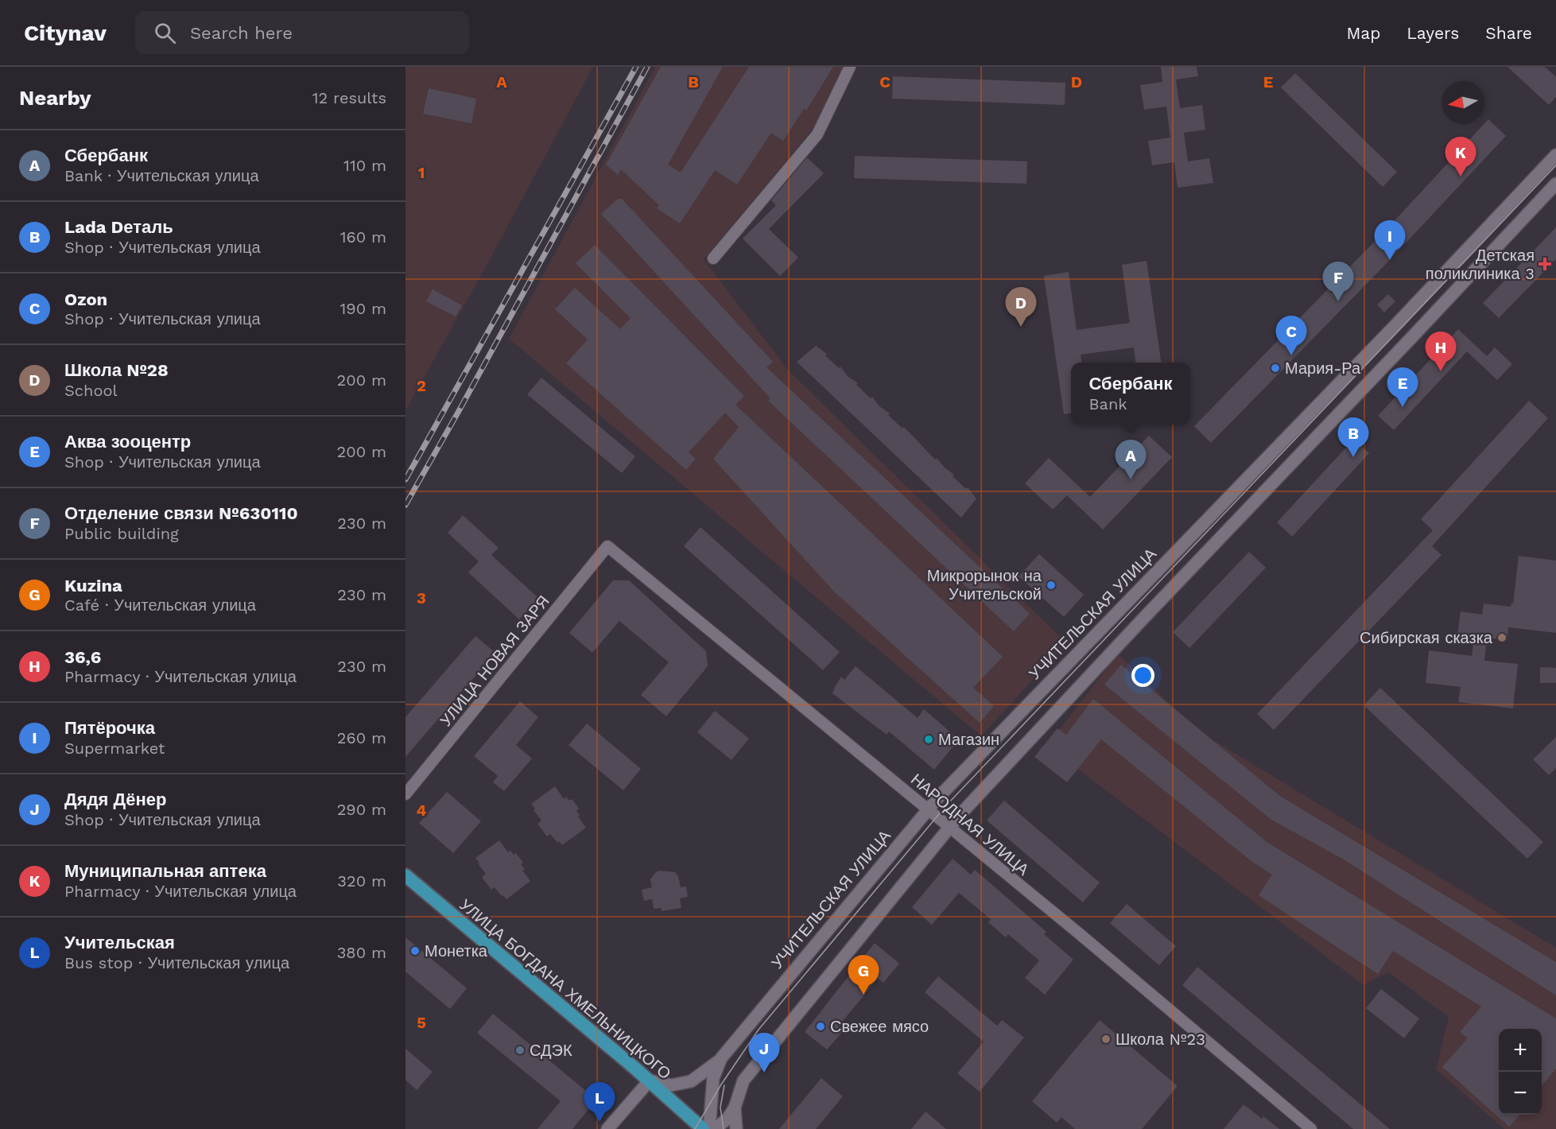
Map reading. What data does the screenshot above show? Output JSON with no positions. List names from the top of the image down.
{
  "streets": {
    "highway": ["УЛИЦА БОГДАНА ХМЕЛЬНИЦКОГО"],
    "main road": ["УЧИТЕЛЬСКАЯ УЛИЦА"],
    "street": ["УЛИЦА НОВАЯ ЗАРЯ", "НАРОДНАЯ УЛИЦА"]
  },
  "crossings": [
    ["УЧИТЕЛЬСКАЯ УЛИЦА", "НАРОДНАЯ УЛИЦА"],
    ["УЛИЦА НОВАЯ ЗАРЯ", "НАРОДНАЯ УЛИЦА"]
  ],
  "places": {
    "health": ["Детская поликлиника 3"],
    "other": [
      "Мария-Ра",
      "Микрорынок на Учительской",
      "Сибирская сказка",
      "Магазин",
      "Монетка",
      "Свежее мясо",
      "Школа №23",
      "СДЭК"
    ]
  },
  "north": "left",
  "page": {
    "header": "Citynav",
    "search": "Search here",
    "nav": ["Map", "Layers", "Share"],
    "heading": ["Nearby", "12 results"],
    "list": [
      {
        "mark": "A",
        "name": "Сбербанк",
        "note": "Bank · Учительская улица",
        "value": "110 m"
      },
      {
        "mark": "B",
        "name": "Lada Dеталь",
        "note": "Shop · Учительская улица",
        "value": "160 m"
      },
      {
        "mark": "C",
        "name": "Ozon",
        "note": "Shop · Учительская улица",
        "value": "190 m"
      },
      {
        "mark": "D",
        "name": "Школа №28",
        "note": "School",
        "value": "200 m"
      },
      {
        "mark": "E",
        "name": "Аква зооцентр",
        "note": "Shop · Учительская улица",
        "value": "200 m"
      },
      {
        "mark": "F",
        "name": "Отделение связи №630110",
        "note": "Public building",
        "value": "230 m"
      },
      {
        "mark": "G",
        "name": "Kuzina",
        "note": "Café · Учительская улица",
        "value": "230 m"
      },
      {
        "mark": "H",
        "name": "36,6",
        "note": "Pharmacy · Учительская улица",
        "value": "230 m"
      },
      {
        "mark": "I",
        "name": "Пятёрочка",
        "note": "Supermarket",
        "value": "260 m"
      },
      {
        "mark": "J",
        "name": "Дядя Дёнер",
        "note": "Shop · Учительская улица",
        "value": "290 m"
      },
      {
        "mark": "K",
        "name": "Муниципальная аптека",
        "note": "Pharmacy · Учительская улица",
        "value": "320 m"
      },
      {
        "mark": "L",
        "name": "Учительская",
        "note": "Bus stop · Учительская улица",
        "value": "380 m"
      }
    ],
    "pins": [
      "K",
      "I",
      "F",
      "D",
      "C",
      "H",
      "E",
      "B",
      "A",
      "G",
      "J",
      "L"
    ],
    "popup": ["Сбербанк", "Bank"],
    "map_buttons": ["+", "−"]
  },
  "grid": {
    "columns": [
      "A",
      "B",
      "C",
      "D",
      "E"
    ],
    "rows": [
      "1",
      "2",
      "3",
      "4",
      "5"
    ]
  }
}
